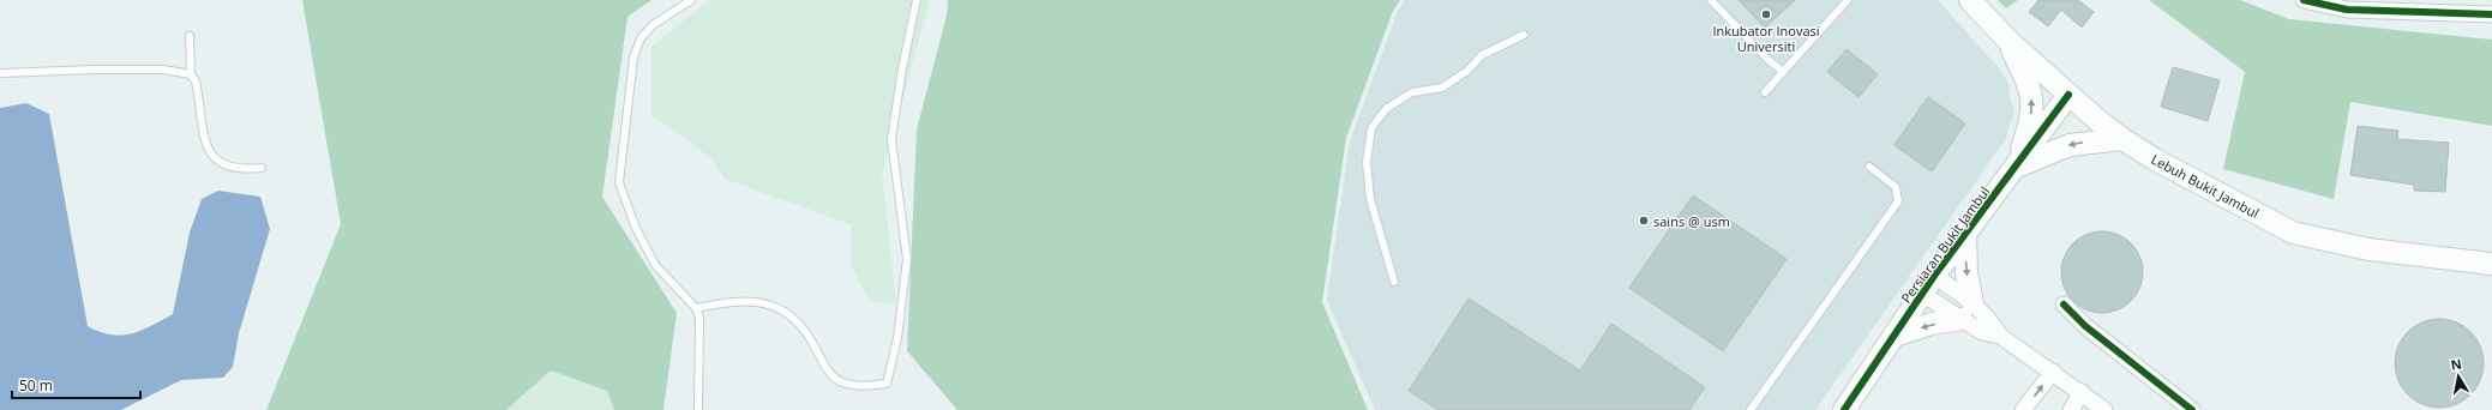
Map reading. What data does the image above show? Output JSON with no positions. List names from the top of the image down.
{
  "streets": {
    "main road": ["Lebuh Bukit Jambul", "Persiaran Bukit Jambul"]
  },
  "crossings": [
    ["Lebuh Bukit Jambul", "Persiaran Bukit Jambul"]
  ],
  "places": ["Inkubator Inovasi Universiti", "sains @ usm"],
  "scale_bar": "50 m",
  "north": "top"
}
